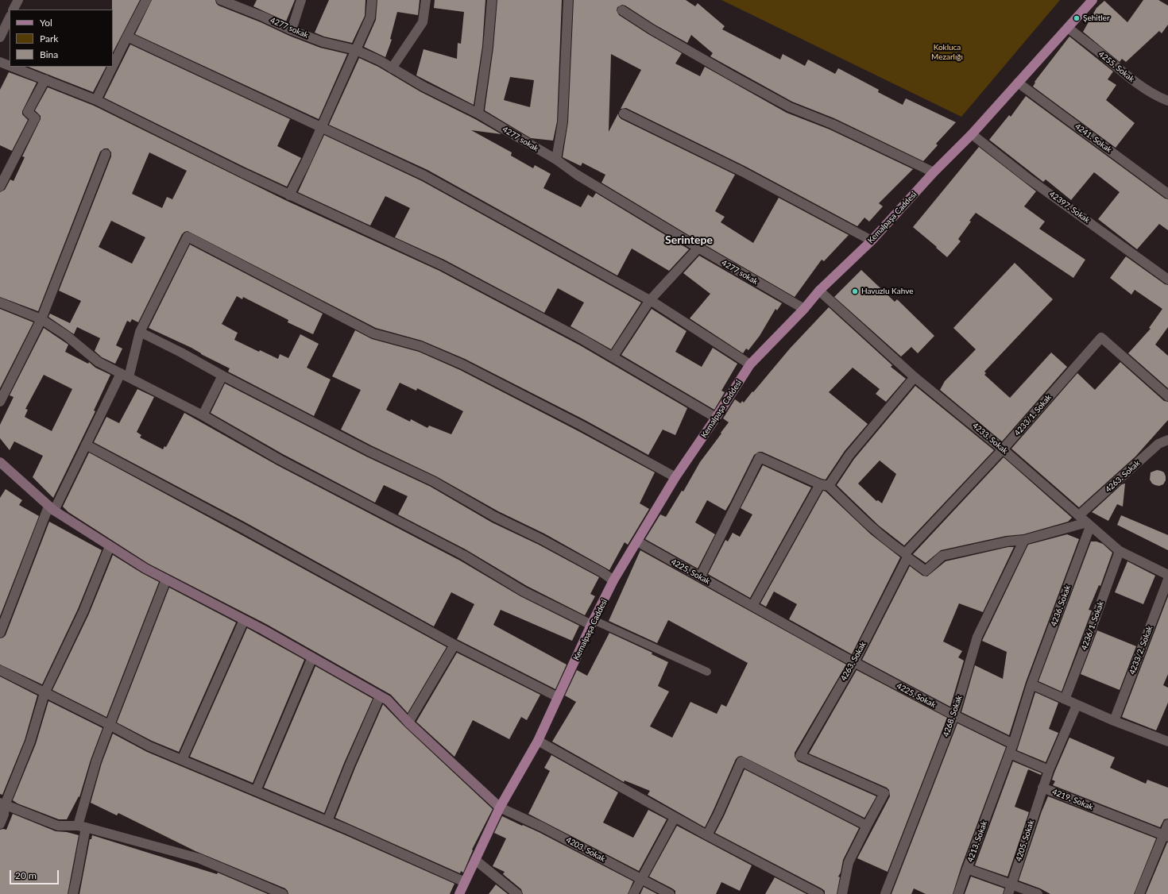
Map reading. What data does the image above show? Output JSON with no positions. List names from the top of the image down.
{
  "streets": {
    "main road": ["Kemalpaşa Caddesi"],
    "street": [
      "4277 sokak",
      "4255. Sokak",
      "4241. Sokak",
      "42397. Sokak",
      "4233/1. Sokak",
      "4233. Sokak",
      "4263. Sokak",
      "4225. Sokak",
      "4236. Sokak",
      "4236/1. Sokak",
      "4233/2. Sokak",
      "4268. Sokak",
      "4219. Sokak",
      "4205. Sokak",
      "4213. Sokak",
      "4203. Sokak"
    ]
  },
  "crossings": [
    ["4277 sokak", "Kemalpaşa Caddesi"],
    ["4255. Sokak", "Kemalpaşa Caddesi"],
    ["4241. Sokak", "Kemalpaşa Caddesi"],
    ["42397. Sokak", "Kemalpaşa Caddesi"],
    ["Kemalpaşa Caddesi", "4233. Sokak"],
    ["Kemalpaşa Caddesi", "4225. Sokak"],
    ["Kemalpaşa Caddesi", "4203. Sokak"],
    ["4233/1. Sokak", "4233. Sokak"],
    ["4233/1. Sokak", "4263. Sokak"],
    ["4233. Sokak", "4263. Sokak"],
    ["4233. Sokak", "4236. Sokak"],
    ["4233. Sokak", "4236/1. Sokak"],
    ["4263. Sokak", "4225. Sokak"],
    ["4225. Sokak", "4268. Sokak"],
    ["4225. Sokak", "4213. Sokak"],
    ["4219. Sokak", "4205. Sokak"],
    ["4205. Sokak", "4213. Sokak"]
  ],
  "districts": ["Serintepe"],
  "parks": ["Kokluca Mezarlığı"],
  "places": ["Şehitler", "Havuzlu Kahve"],
  "legend": ["Yol", "Park", "Bina"],
  "scale_bar": "20 m"
}
